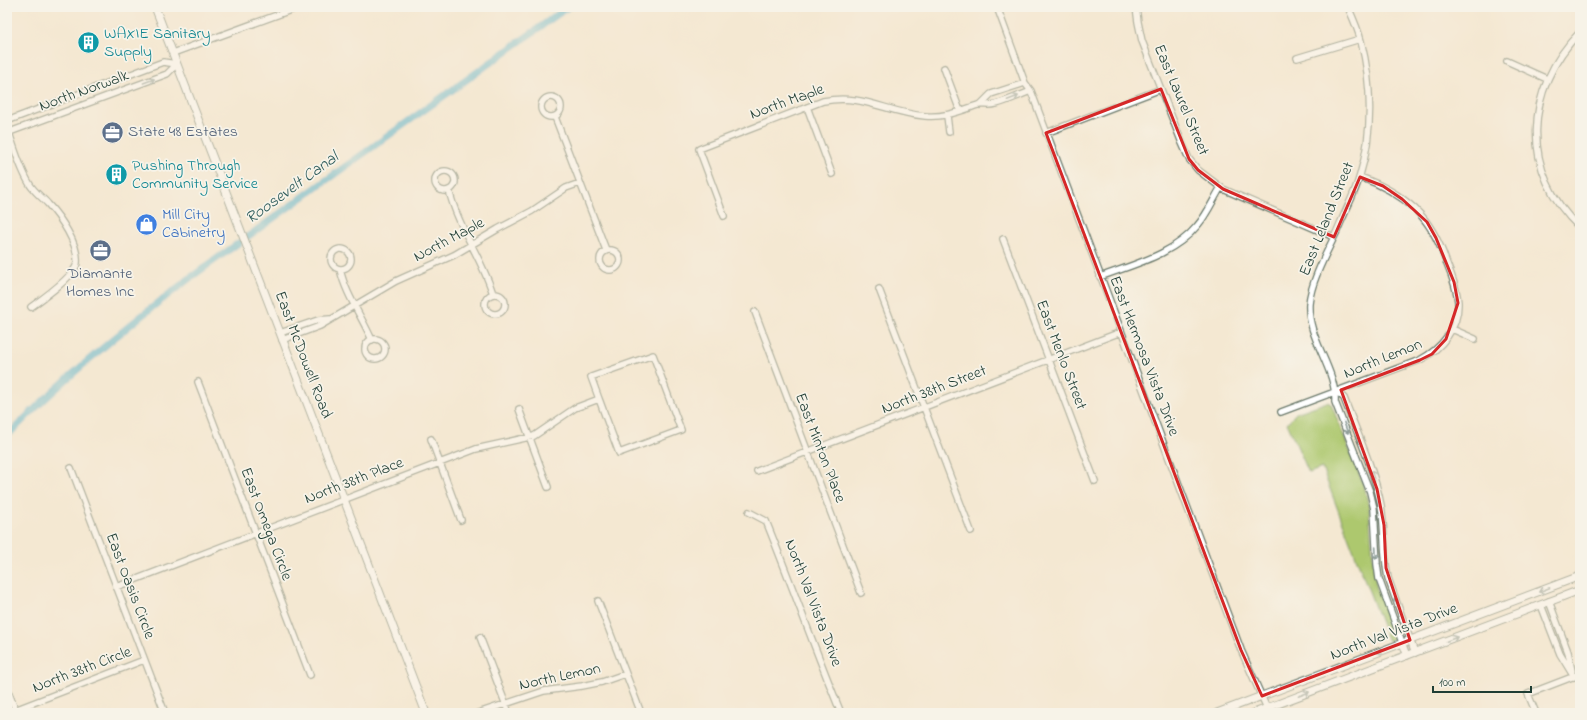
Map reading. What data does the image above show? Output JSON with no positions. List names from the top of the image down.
{
  "streets": {
    "main road": ["East McDowell Road", "North Val Vista Drive"],
    "street": [
      "North Norwalk",
      "East Laurel Street",
      "North Maple",
      "East Leland Street",
      "East Menlo Street",
      "East Hermosa Vista Drive",
      "North Lemon",
      "North 38th Street",
      "East Minton Place",
      "North 38th Place",
      "East Omega Circle",
      "East Oasis Circle",
      "North 38th Circle"
    ]
  },
  "crossings": [
    ["North Norwalk", "East McDowell Road"],
    ["East Laurel Street", "East Leland Street"],
    ["North Maple", "East McDowell Road"],
    ["North Maple", "East Hermosa Vista Drive"],
    ["East Leland Street", "North Lemon"],
    ["East Leland Street", "North Val Vista Drive"],
    ["East McDowell Road", "North 38th Place"],
    ["East Menlo Street", "North 38th Street"],
    ["East Hermosa Vista Drive", "North 38th Street"],
    ["East Hermosa Vista Drive", "North Val Vista Drive"],
    ["North 38th Street", "East Minton Place"],
    ["North 38th Place", "East Omega Circle"],
    ["North 38th Place", "East Oasis Circle"],
    ["East Oasis Circle", "North 38th Circle"]
  ],
  "water": ["Roosevelt Canal"],
  "places": {
    "building": ["WAXIE Sanitary Supply", "Pushing Through Community Service"],
    "office": ["State 48 Estates", "Diamante Homes Inc"],
    "shop": ["Mill City Cabinetry"]
  },
  "scale_bar": "100 m"
}
